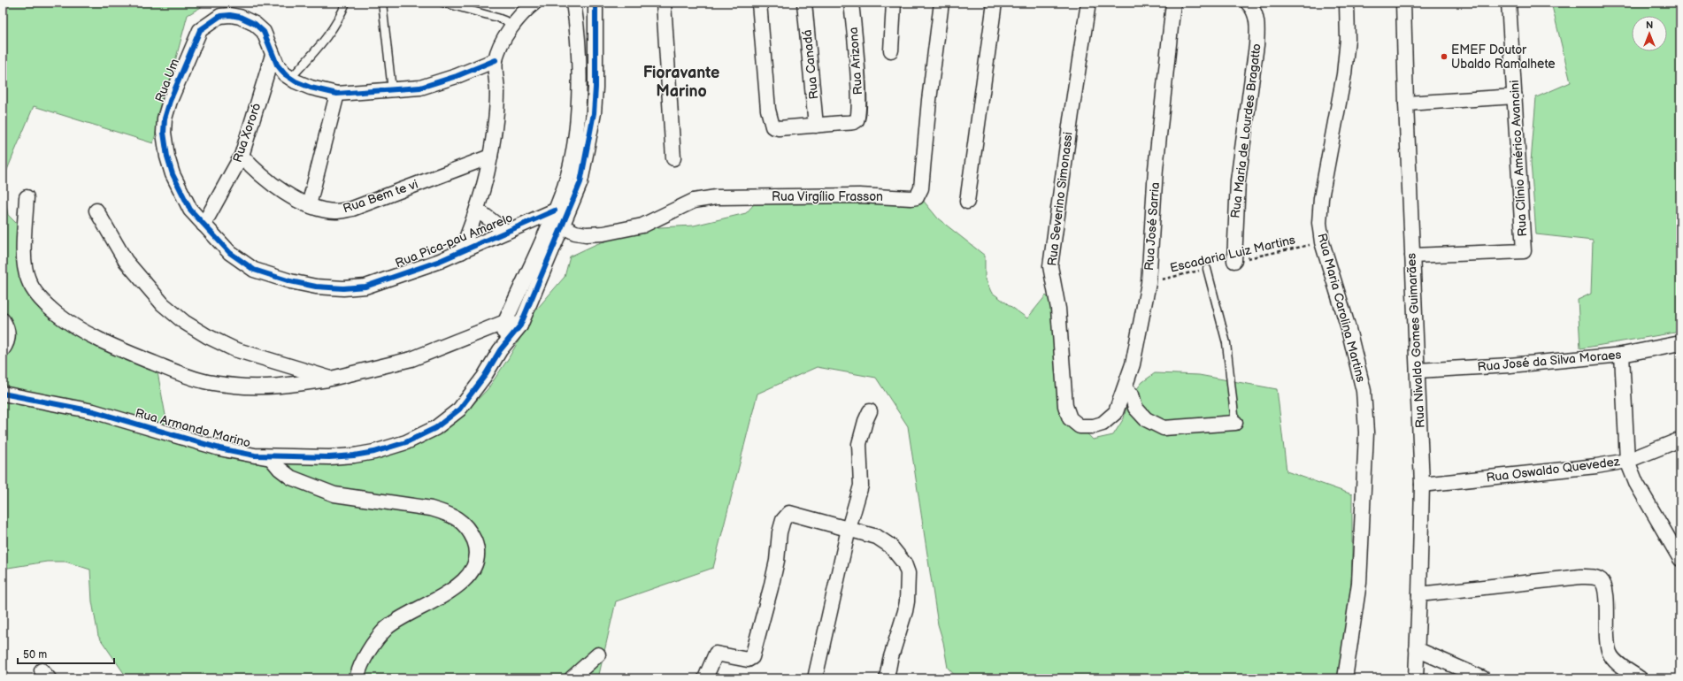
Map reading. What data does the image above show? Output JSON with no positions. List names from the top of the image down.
{
  "streets": {
    "street": [
      "Rua Arizona",
      "Rua Canadá",
      "Rua Um",
      "Rua Maria de Lourdes Bragatto",
      "Rua Xororó",
      "Rua Clínio Américo Avancini",
      "Rua Bem te vi",
      "Rua Virgílio Frasson",
      "Rua Severino Simonassi",
      "Rua José Sarria",
      "Rua Pica-pau Amarelo",
      "Rua Maria Carolina Martins",
      "Rua Nivaldo Gomes Guimarães",
      "Rua José da Silva Moraes",
      "Rua Armando Marino",
      "Rua Oswaldo Quevedez"
    ],
    "path": ["Escadaria Luiz Martins"]
  },
  "crossings": [
    ["Rua Arizona", "Rua Canadá"],
    ["Rua Um", "Rua Xororó"],
    ["Rua Um", "Rua Pica-pau Amarelo"],
    ["Rua Maria de Lourdes Bragatto", "Escadaria Luiz Martins"],
    ["Rua Xororó", "Rua Bem te vi"],
    ["Rua Xororó", "Rua Pica-pau Amarelo"],
    ["Rua Clínio Américo Avancini", "Rua Nivaldo Gomes Guimarães"],
    ["Rua Virgílio Frasson", "Rua Pica-pau Amarelo"],
    ["Rua Virgílio Frasson", "Rua Armando Marino"],
    ["Rua Severino Simonassi", "Rua José Sarria"],
    ["Rua José Sarria", "Escadaria Luiz Martins"],
    ["Rua Pica-pau Amarelo", "Rua Armando Marino"],
    ["Escadaria Luiz Martins", "Rua Maria Carolina Martins"],
    ["Rua Nivaldo Gomes Guimarães", "Rua José da Silva Moraes"],
    ["Rua Nivaldo Gomes Guimarães", "Rua Oswaldo Quevedez"]
  ],
  "districts": ["Fioravante Marino"],
  "places": ["EMEF Doutor Ubaldo Ramalhete"],
  "scale_bar": "50 m",
  "north": "top"
}
